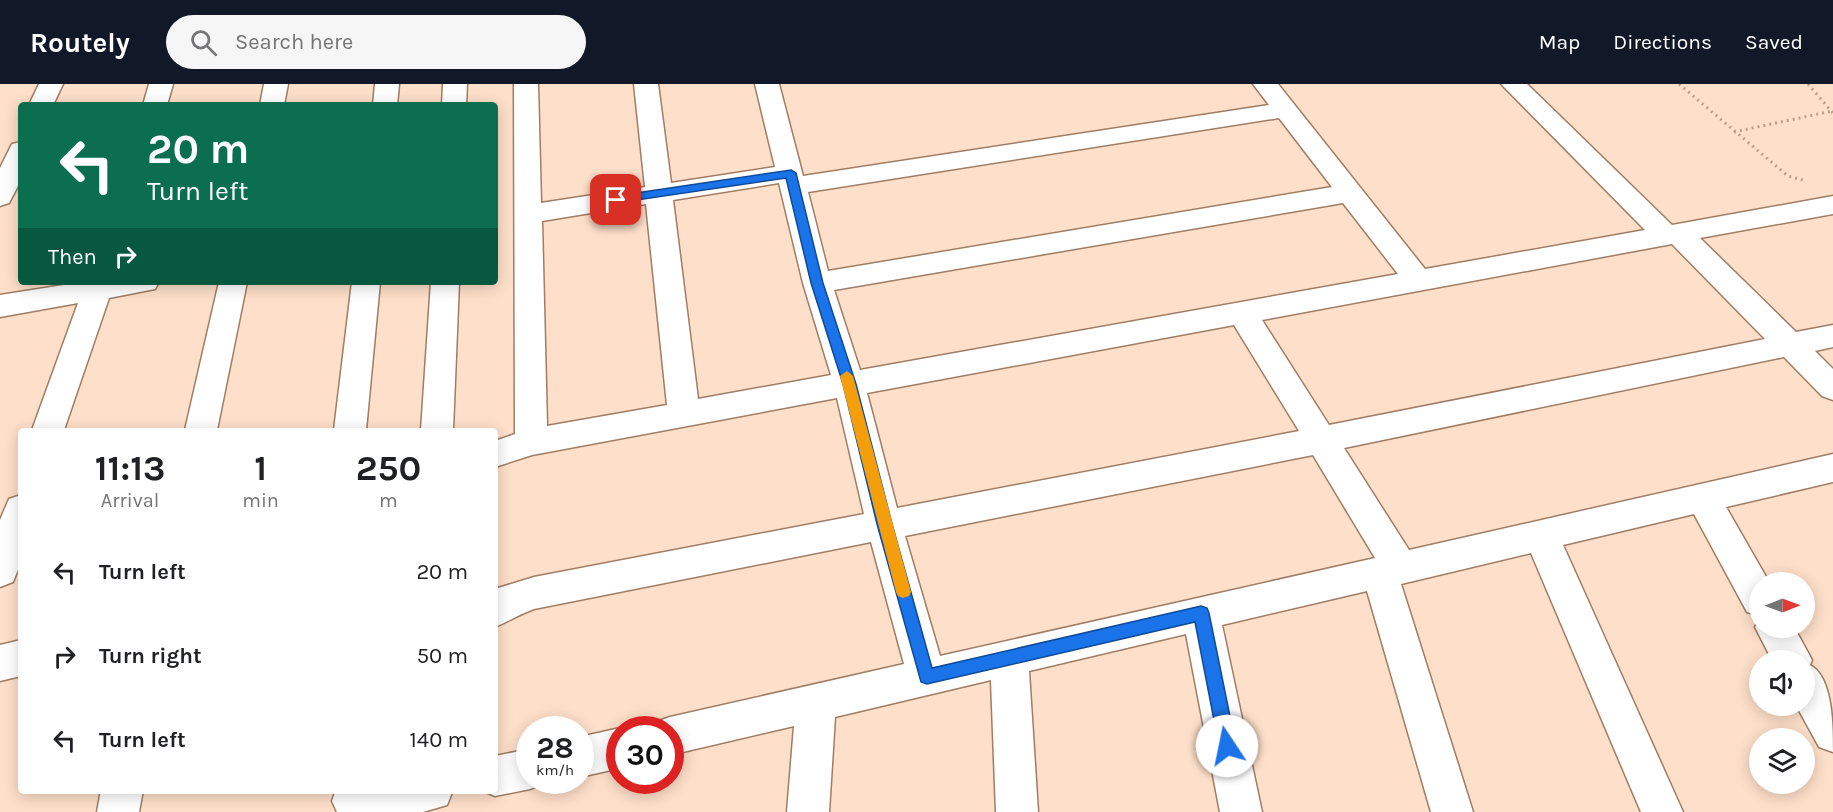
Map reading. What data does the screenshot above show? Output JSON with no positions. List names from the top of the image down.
{
  "north": "right",
  "page": {
    "header": "Routely",
    "search": "Search here",
    "nav": ["Map", "Directions", "Saved"],
    "turn": ["20 m", "Turn left"],
    "then": "Then",
    "eta": [
      "11:13",
      "Arrival",
      "1",
      "min",
      "250",
      "m"
    ],
    "list": [
      {
        "name": "Turn left",
        "value": "20 m"
      },
      {
        "name": "Turn right",
        "value": "50 m"
      },
      {
        "name": "Turn left",
        "value": "140 m"
      }
    ],
    "speed": "28 km/h",
    "limit": "30"
  }
}
